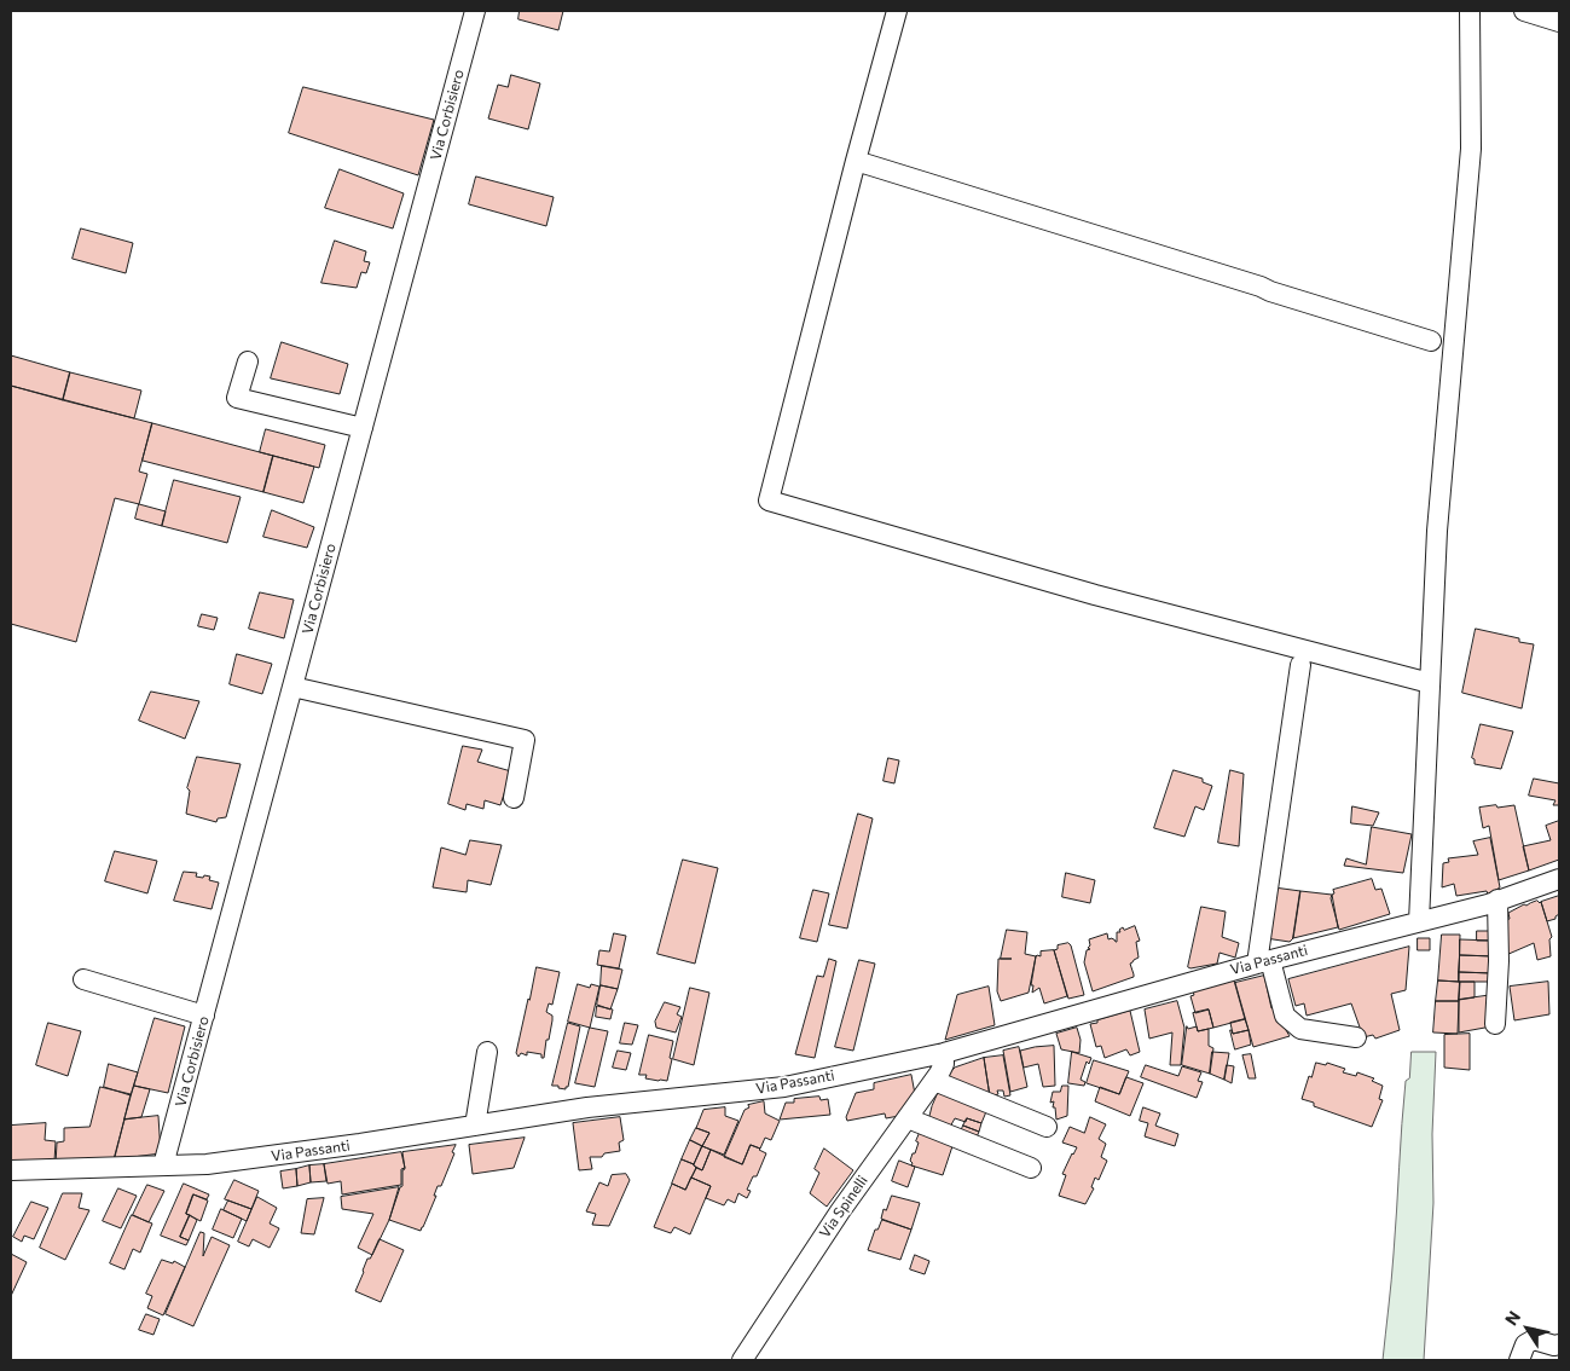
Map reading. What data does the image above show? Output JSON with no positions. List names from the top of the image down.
{
  "streets": {
    "street": ["Via Corbisiero", "Via Passanti", "Via Spinelli"]
  },
  "crossings": [
    ["Via Corbisiero", "Via Passanti"],
    ["Via Passanti", "Via Spinelli"]
  ],
  "north": "top left"
}
